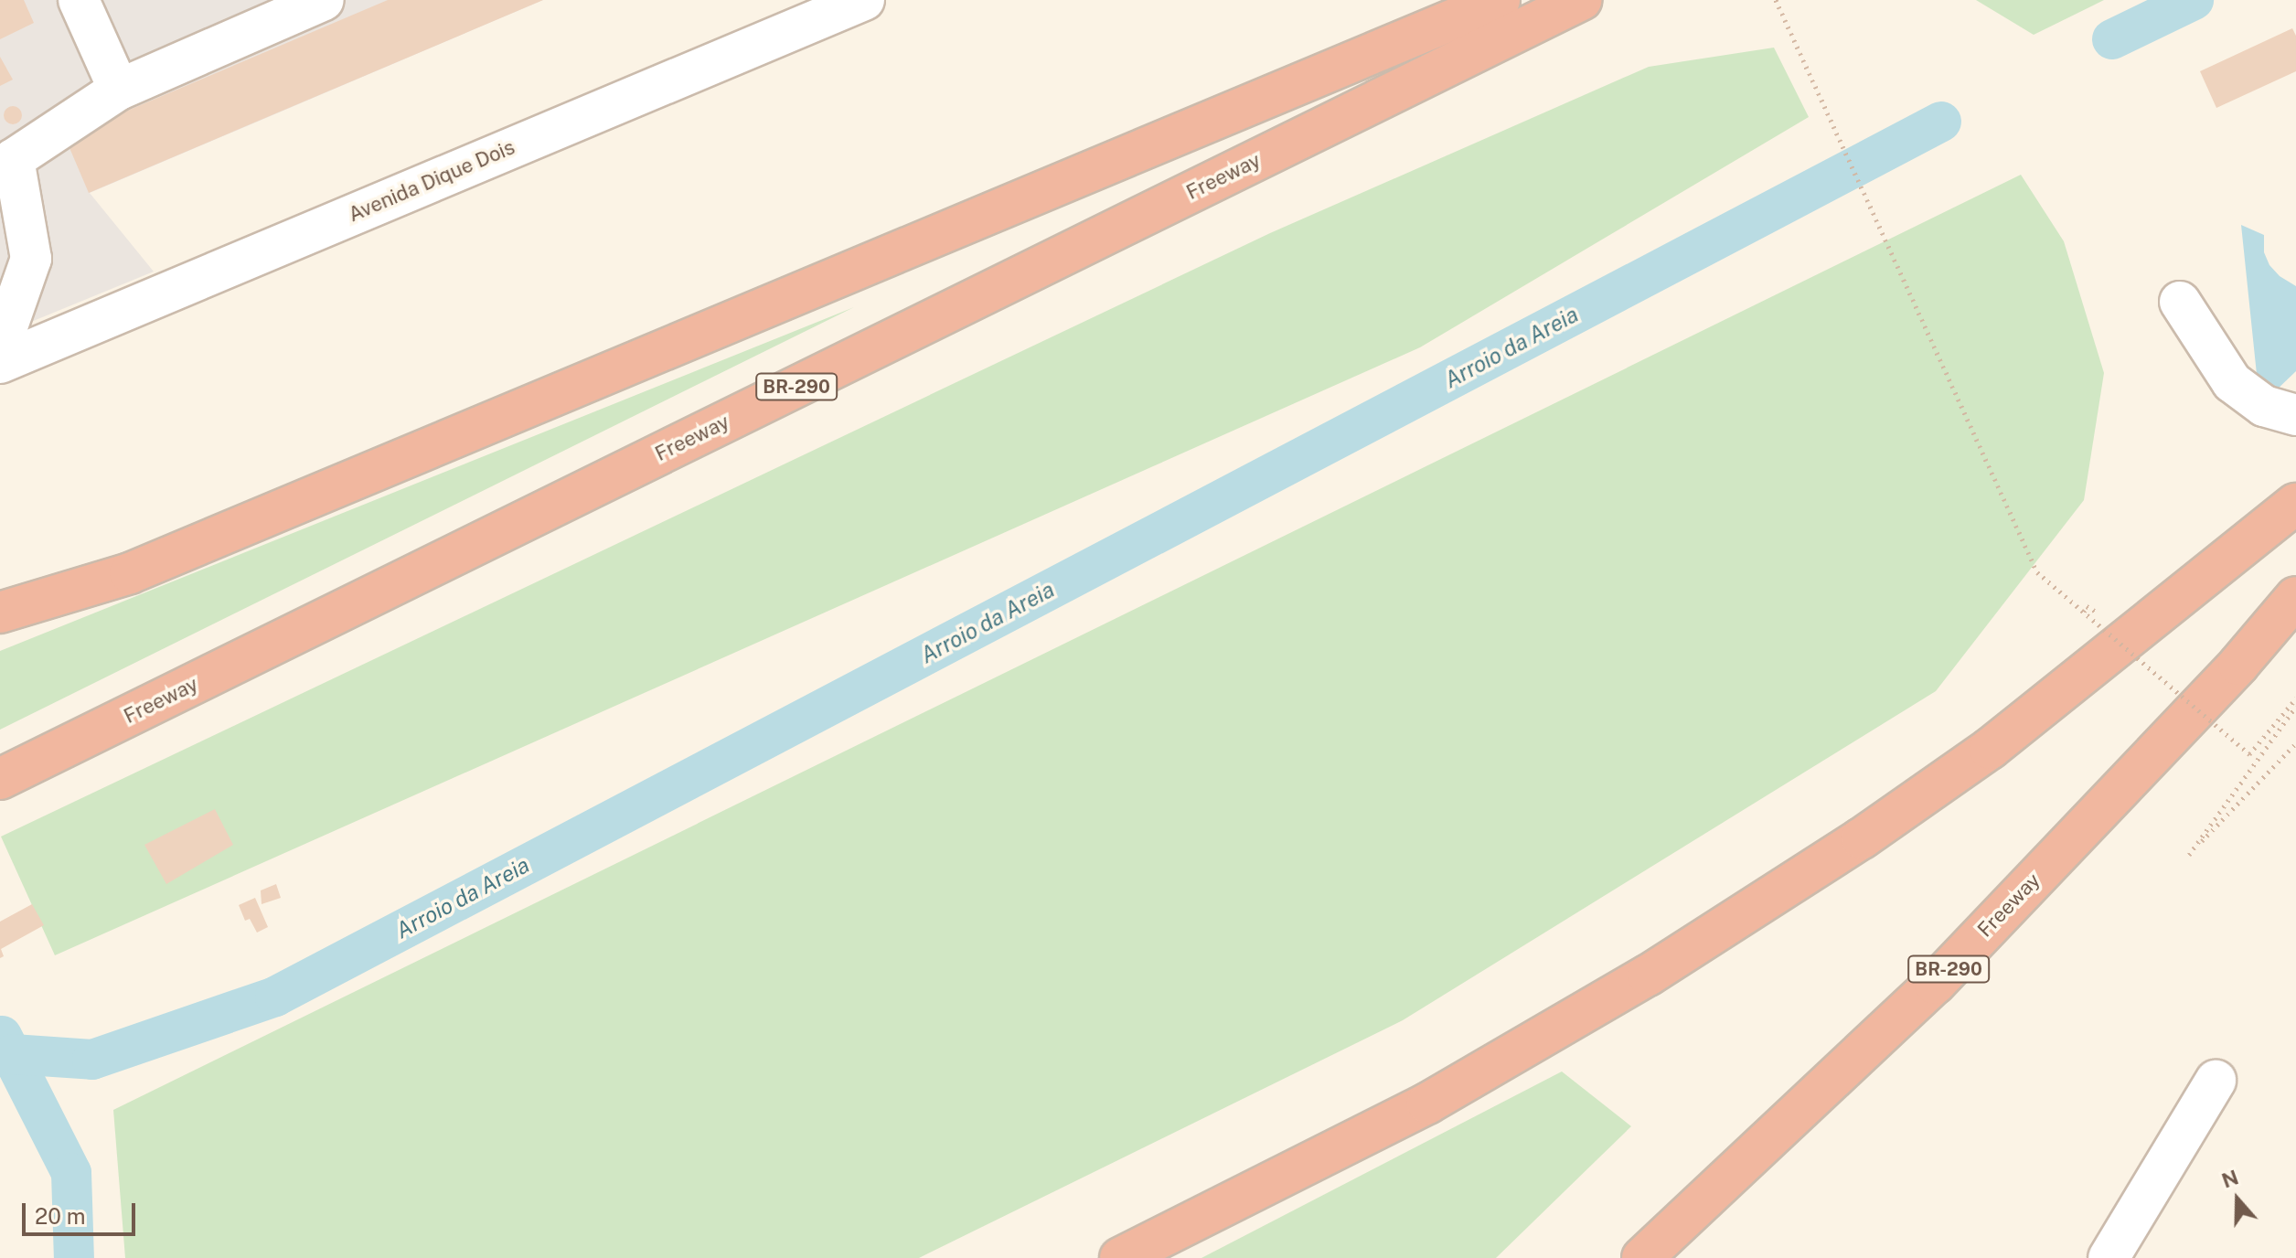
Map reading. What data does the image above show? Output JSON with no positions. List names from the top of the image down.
{
  "streets": {
    "highway": ["Freeway", "BR-290"],
    "street": ["Avenida Dique Dois"]
  },
  "water": ["Arroio da Areia"],
  "scale_bar": "20 m",
  "north": "top"
}
